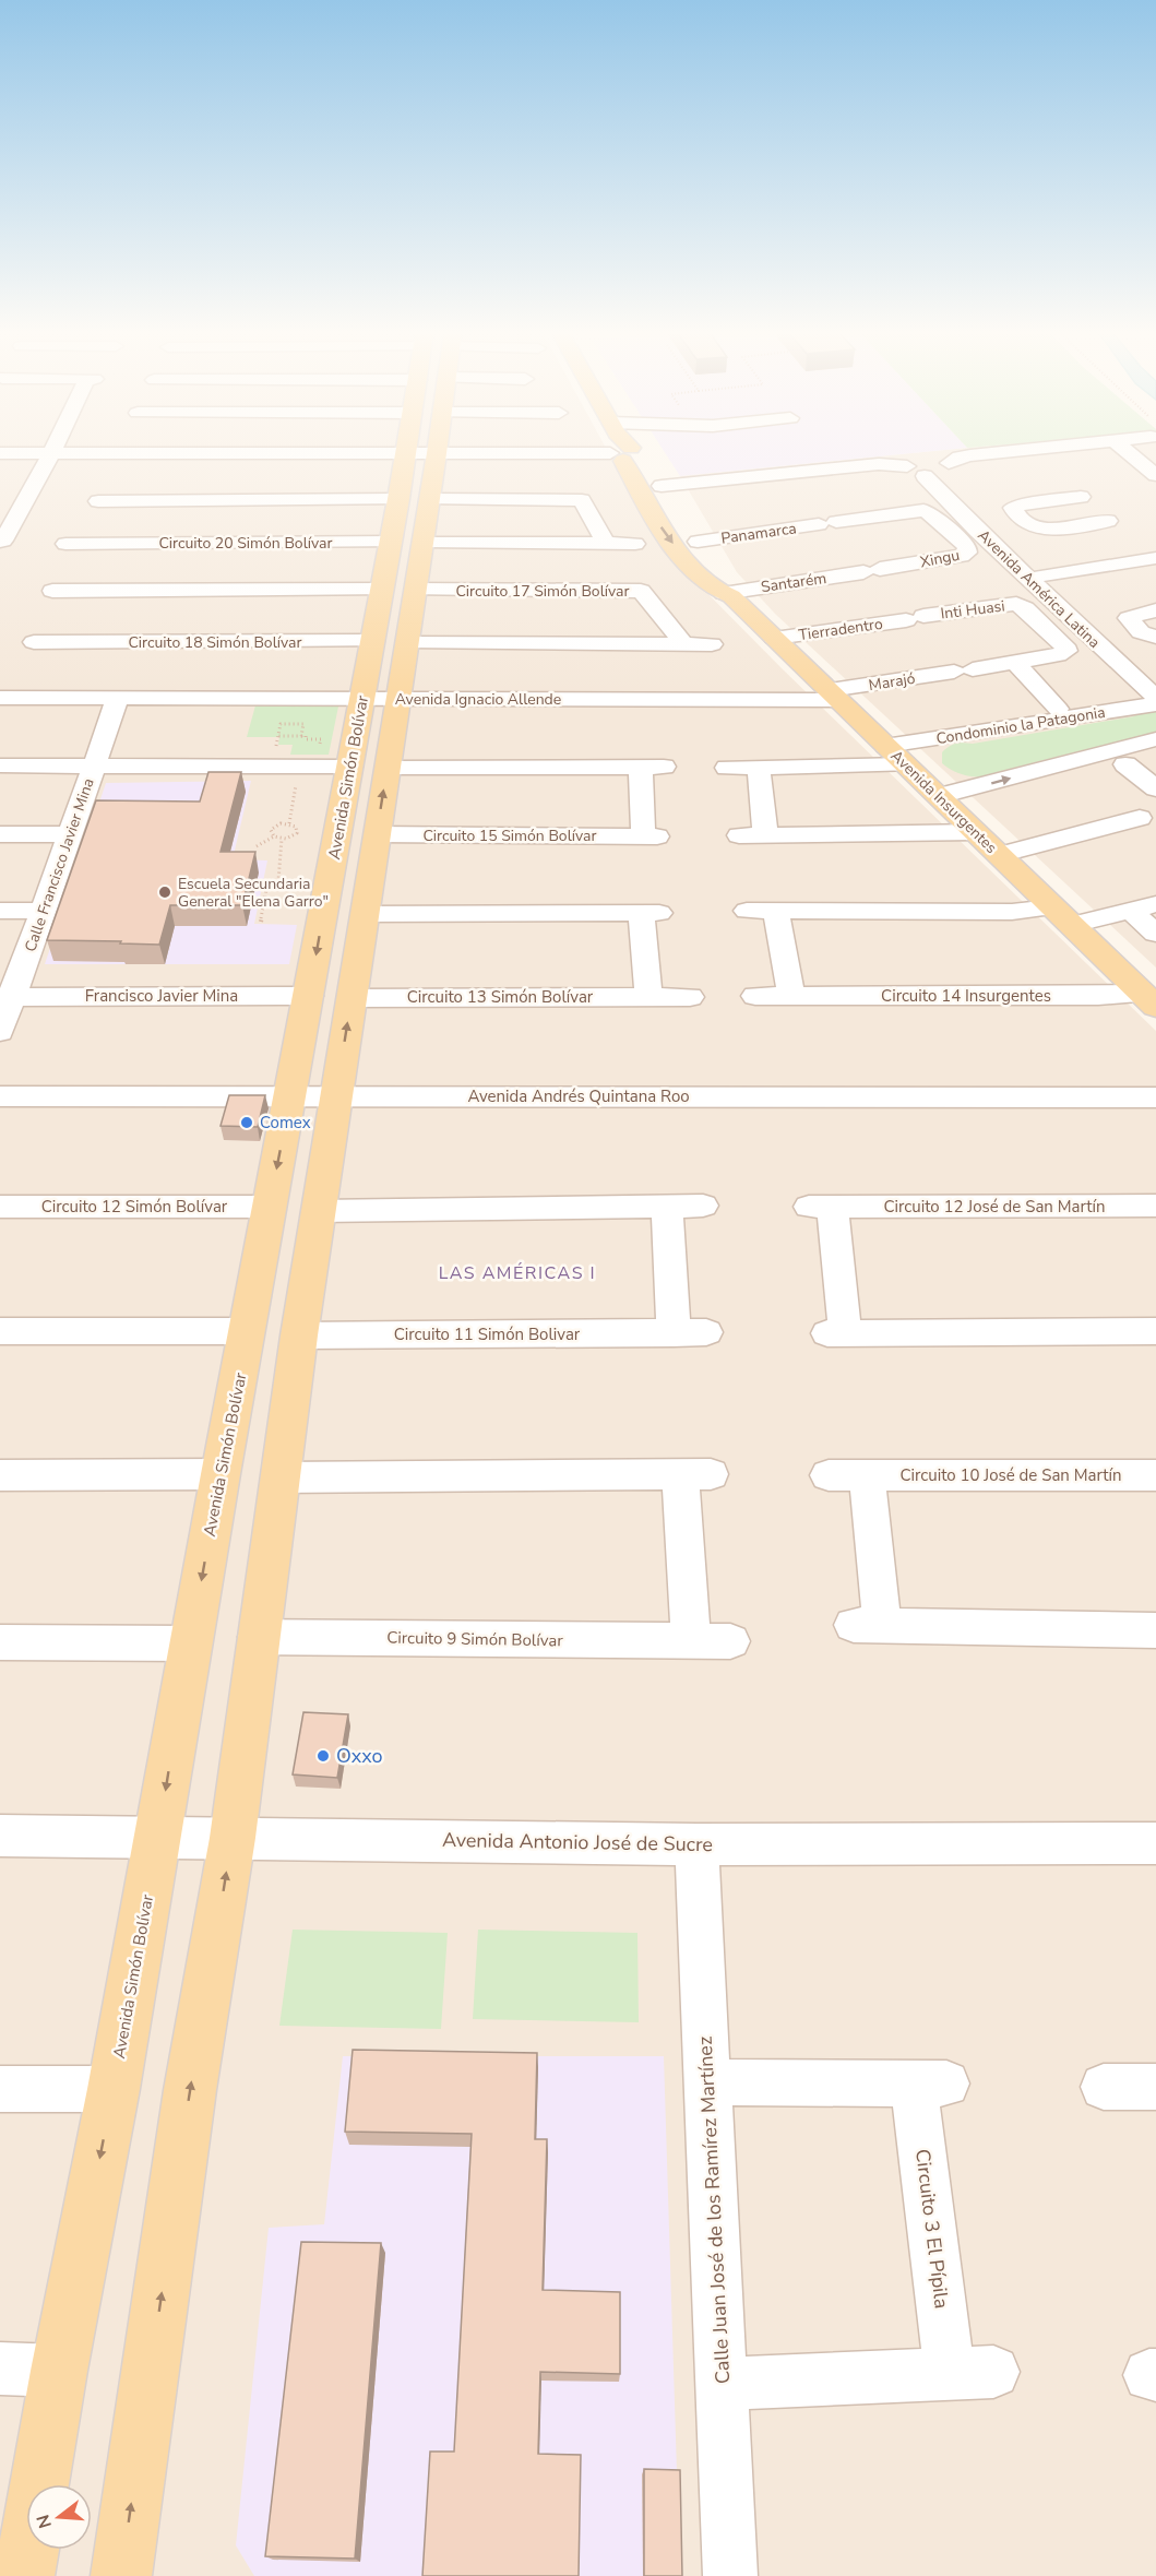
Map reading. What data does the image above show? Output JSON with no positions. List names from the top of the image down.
{
  "streets": {
    "main road": ["Avenida Simón Bolívar", "Avenida Insurgentes"],
    "street": [
      "Panamarca",
      "Circuito 20 Simón Bolívar",
      "Xingu",
      "Santarém",
      "Avenida América Latina",
      "Circuito 17 Simón Bolívar",
      "Inti Huasi",
      "Tierradentro",
      "Circuito 18 Simón Bolívar",
      "Marajó",
      "Avenida Ignacio Allende",
      "Condominio la Patagonia",
      "Circuito 15 Simón Bolívar",
      "Calle Francisco Javier Mina",
      "Francisco Javier Mina",
      "Circuito 14 Insurgentes",
      "Circuito 13 Simón Bolívar",
      "Avenida Andrés Quintana Roo",
      "Circuito 12 Simón Bolívar",
      "Circuito 12 José de San Martín",
      "Circuito 11 Simón Bolivar",
      "Circuito 10 José de San Martín",
      "Circuito 9 Simón Bolívar",
      "Avenida Antonio José de Sucre",
      "Calle Juan José de los Ramírez Martínez",
      "Circuito 3 El Pípila"
    ]
  },
  "crossings": [
    ["Panamarca", "Xingu"],
    ["Panamarca", "Avenida Insurgentes"],
    ["Circuito 20 Simón Bolívar", "Avenida Simón Bolívar"],
    ["Xingu", "Santarém"],
    ["Santarém", "Avenida Insurgentes"],
    ["Inti Huasi", "Tierradentro"],
    ["Inti Huasi", "Marajó"],
    ["Tierradentro", "Avenida Insurgentes"],
    ["Circuito 18 Simón Bolívar", "Avenida Simón Bolívar"],
    ["Marajó", "Avenida Ignacio Allende"],
    ["Marajó", "Avenida Insurgentes"],
    ["Avenida Ignacio Allende", "Avenida Simón Bolívar"],
    ["Avenida Ignacio Allende", "Avenida Insurgentes"],
    ["Avenida Ignacio Allende", "Calle Francisco Javier Mina"],
    ["Condominio la Patagonia", "Avenida Insurgentes"],
    ["Avenida Simón Bolívar", "Francisco Javier Mina"],
    ["Avenida Simón Bolívar", "Avenida Andrés Quintana Roo"],
    ["Avenida Simón Bolívar", "Circuito 12 Simón Bolívar"],
    ["Avenida Simón Bolívar", "Avenida Antonio José de Sucre"],
    ["Avenida Insurgentes", "Circuito 14 Insurgentes"],
    ["Calle Francisco Javier Mina", "Francisco Javier Mina"],
    ["Avenida Antonio José de Sucre", "Calle Juan José de los Ramírez Martínez"],
    ["Calle Juan José de los Ramírez Martínez", "Circuito 3 El Pípila"]
  ],
  "districts": ["LAS AMÉRICAS I"],
  "places": ["Escuela Secundaria General \"Elena Garro\"", "Comex", "Oxxo"],
  "north": "left"
}
